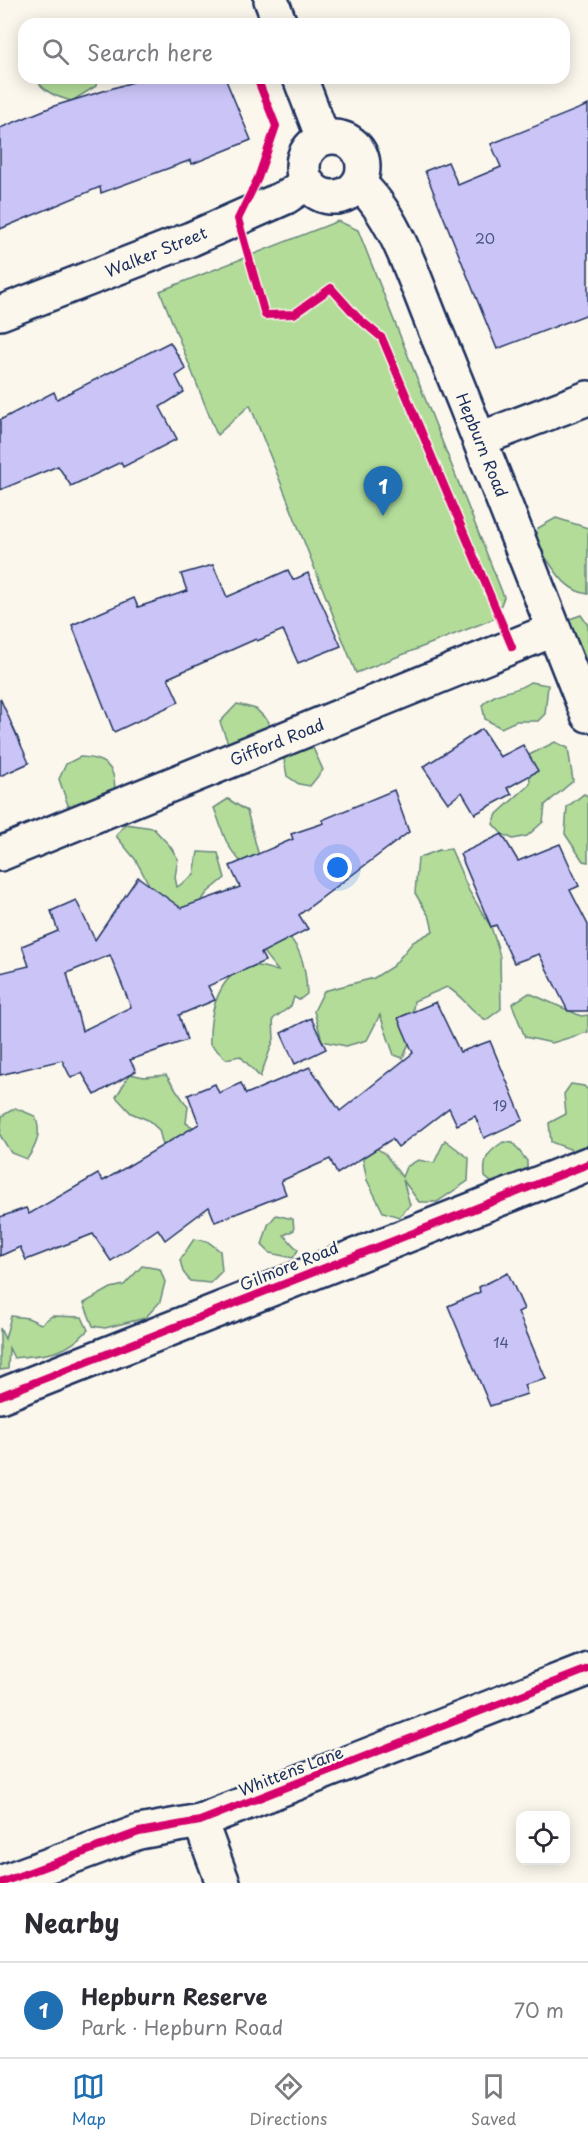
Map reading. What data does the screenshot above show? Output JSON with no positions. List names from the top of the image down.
{
  "streets": {
    "street": [
      "Walker Street",
      "Hepburn Road",
      "Gifford Road",
      "Gilmore Road",
      "Whittens Lane"
    ]
  },
  "crossings": [
    ["Walker Street", "Hepburn Road"],
    ["Hepburn Road", "Gifford Road"]
  ],
  "house_numbers": ["20", "19", "14"],
  "page": {
    "search": "Search here",
    "pins": "1",
    "heading": "Nearby",
    "list": [
      {
        "mark": "1",
        "name": "Hepburn Reserve",
        "note": "Park · Hepburn Road",
        "value": "70 m"
      }
    ],
    "nav": ["Map", "Directions", "Saved"]
  }
}
